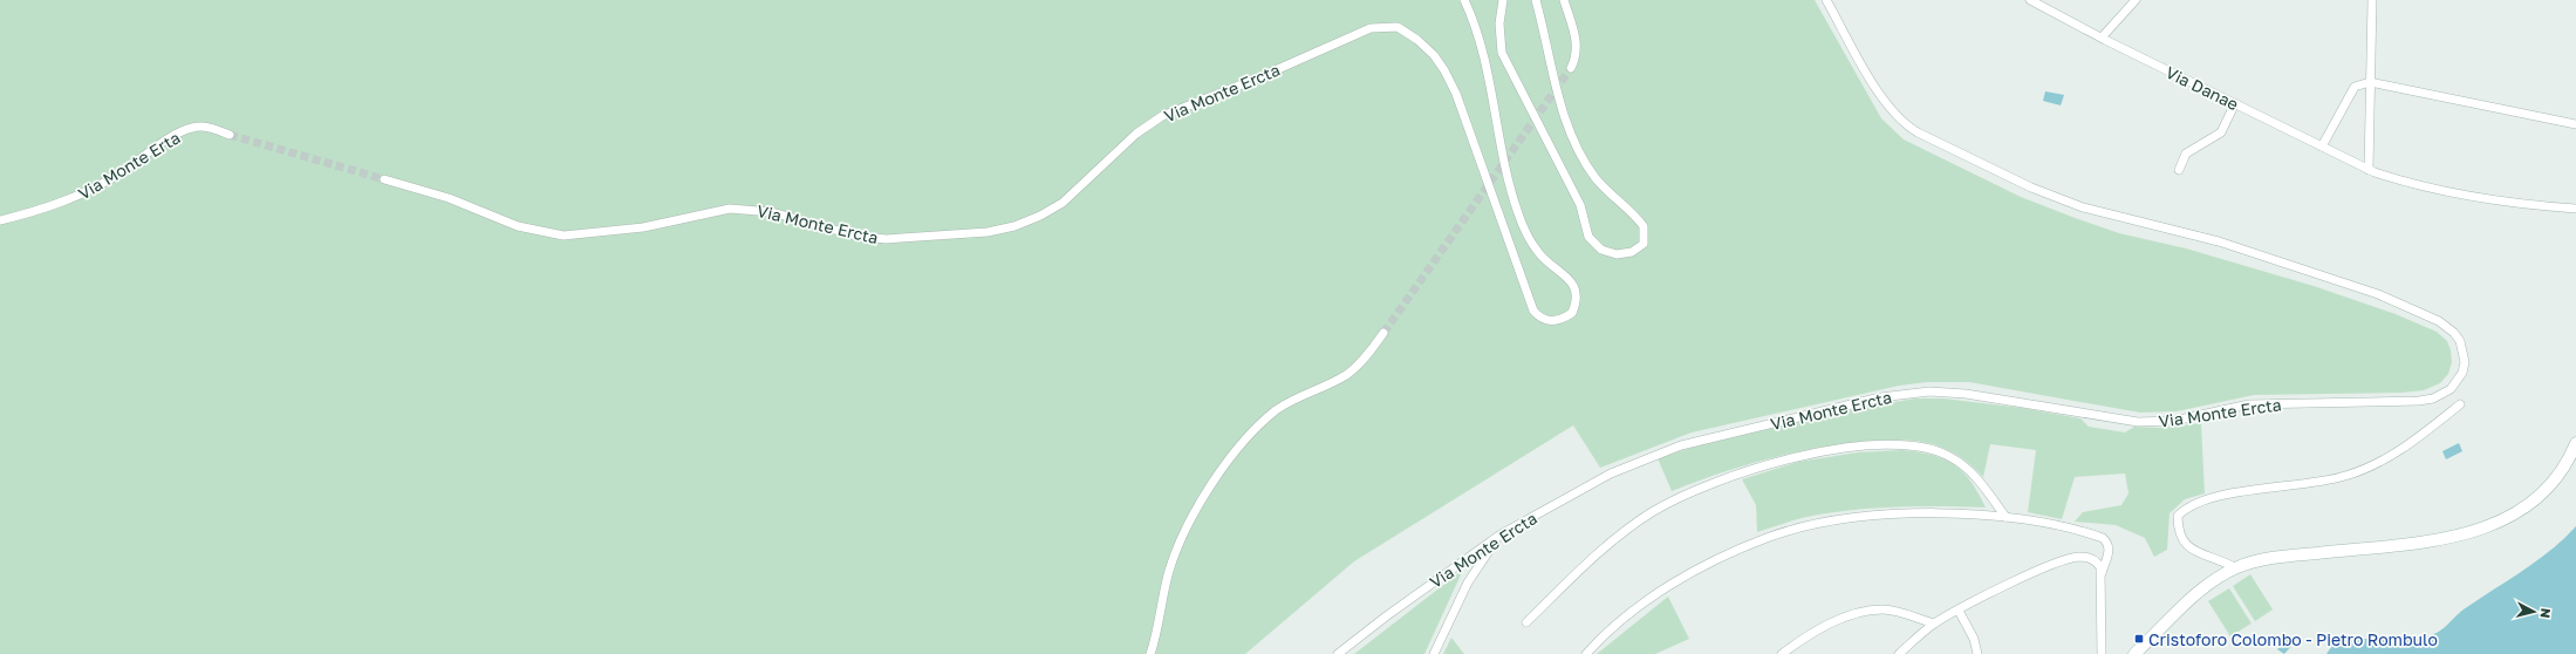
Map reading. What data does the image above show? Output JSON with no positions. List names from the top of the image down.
{
  "streets": {
    "street": ["Via Danae", "Via Monte Ercta", "Via Monte Erta"]
  },
  "places": {
    "transit": ["Cristoforo Colombo - Pietro Rombulo"]
  },
  "north": "right"
}
